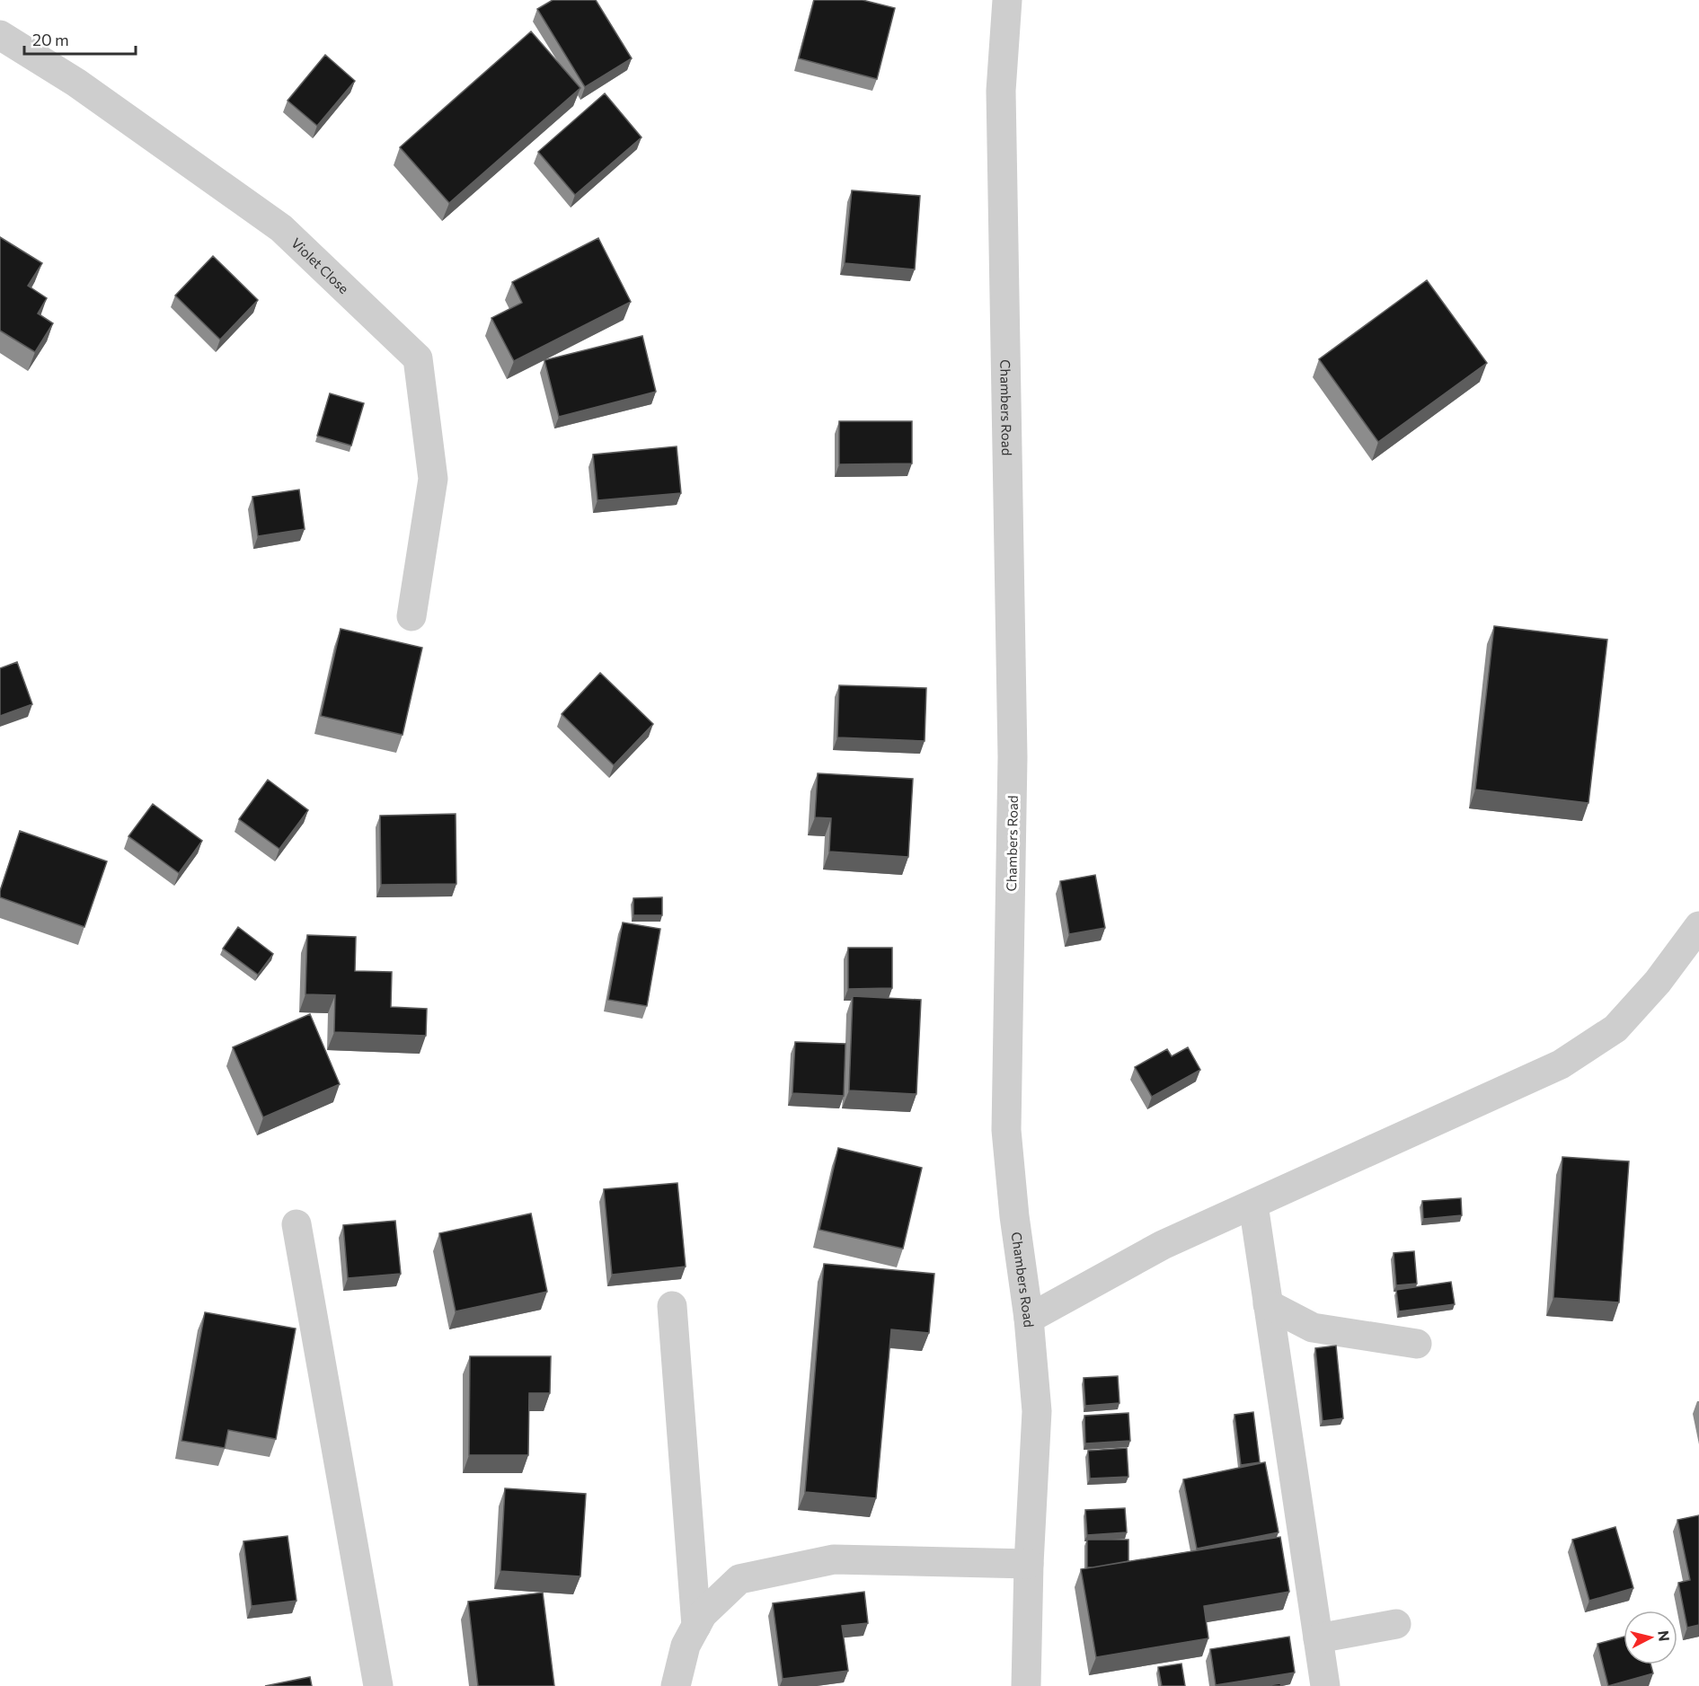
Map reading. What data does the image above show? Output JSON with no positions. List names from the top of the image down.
{
  "streets": {
    "street": ["Violet Close", "Chambers Road"]
  },
  "scale_bar": "20 m",
  "north": "right"
}
